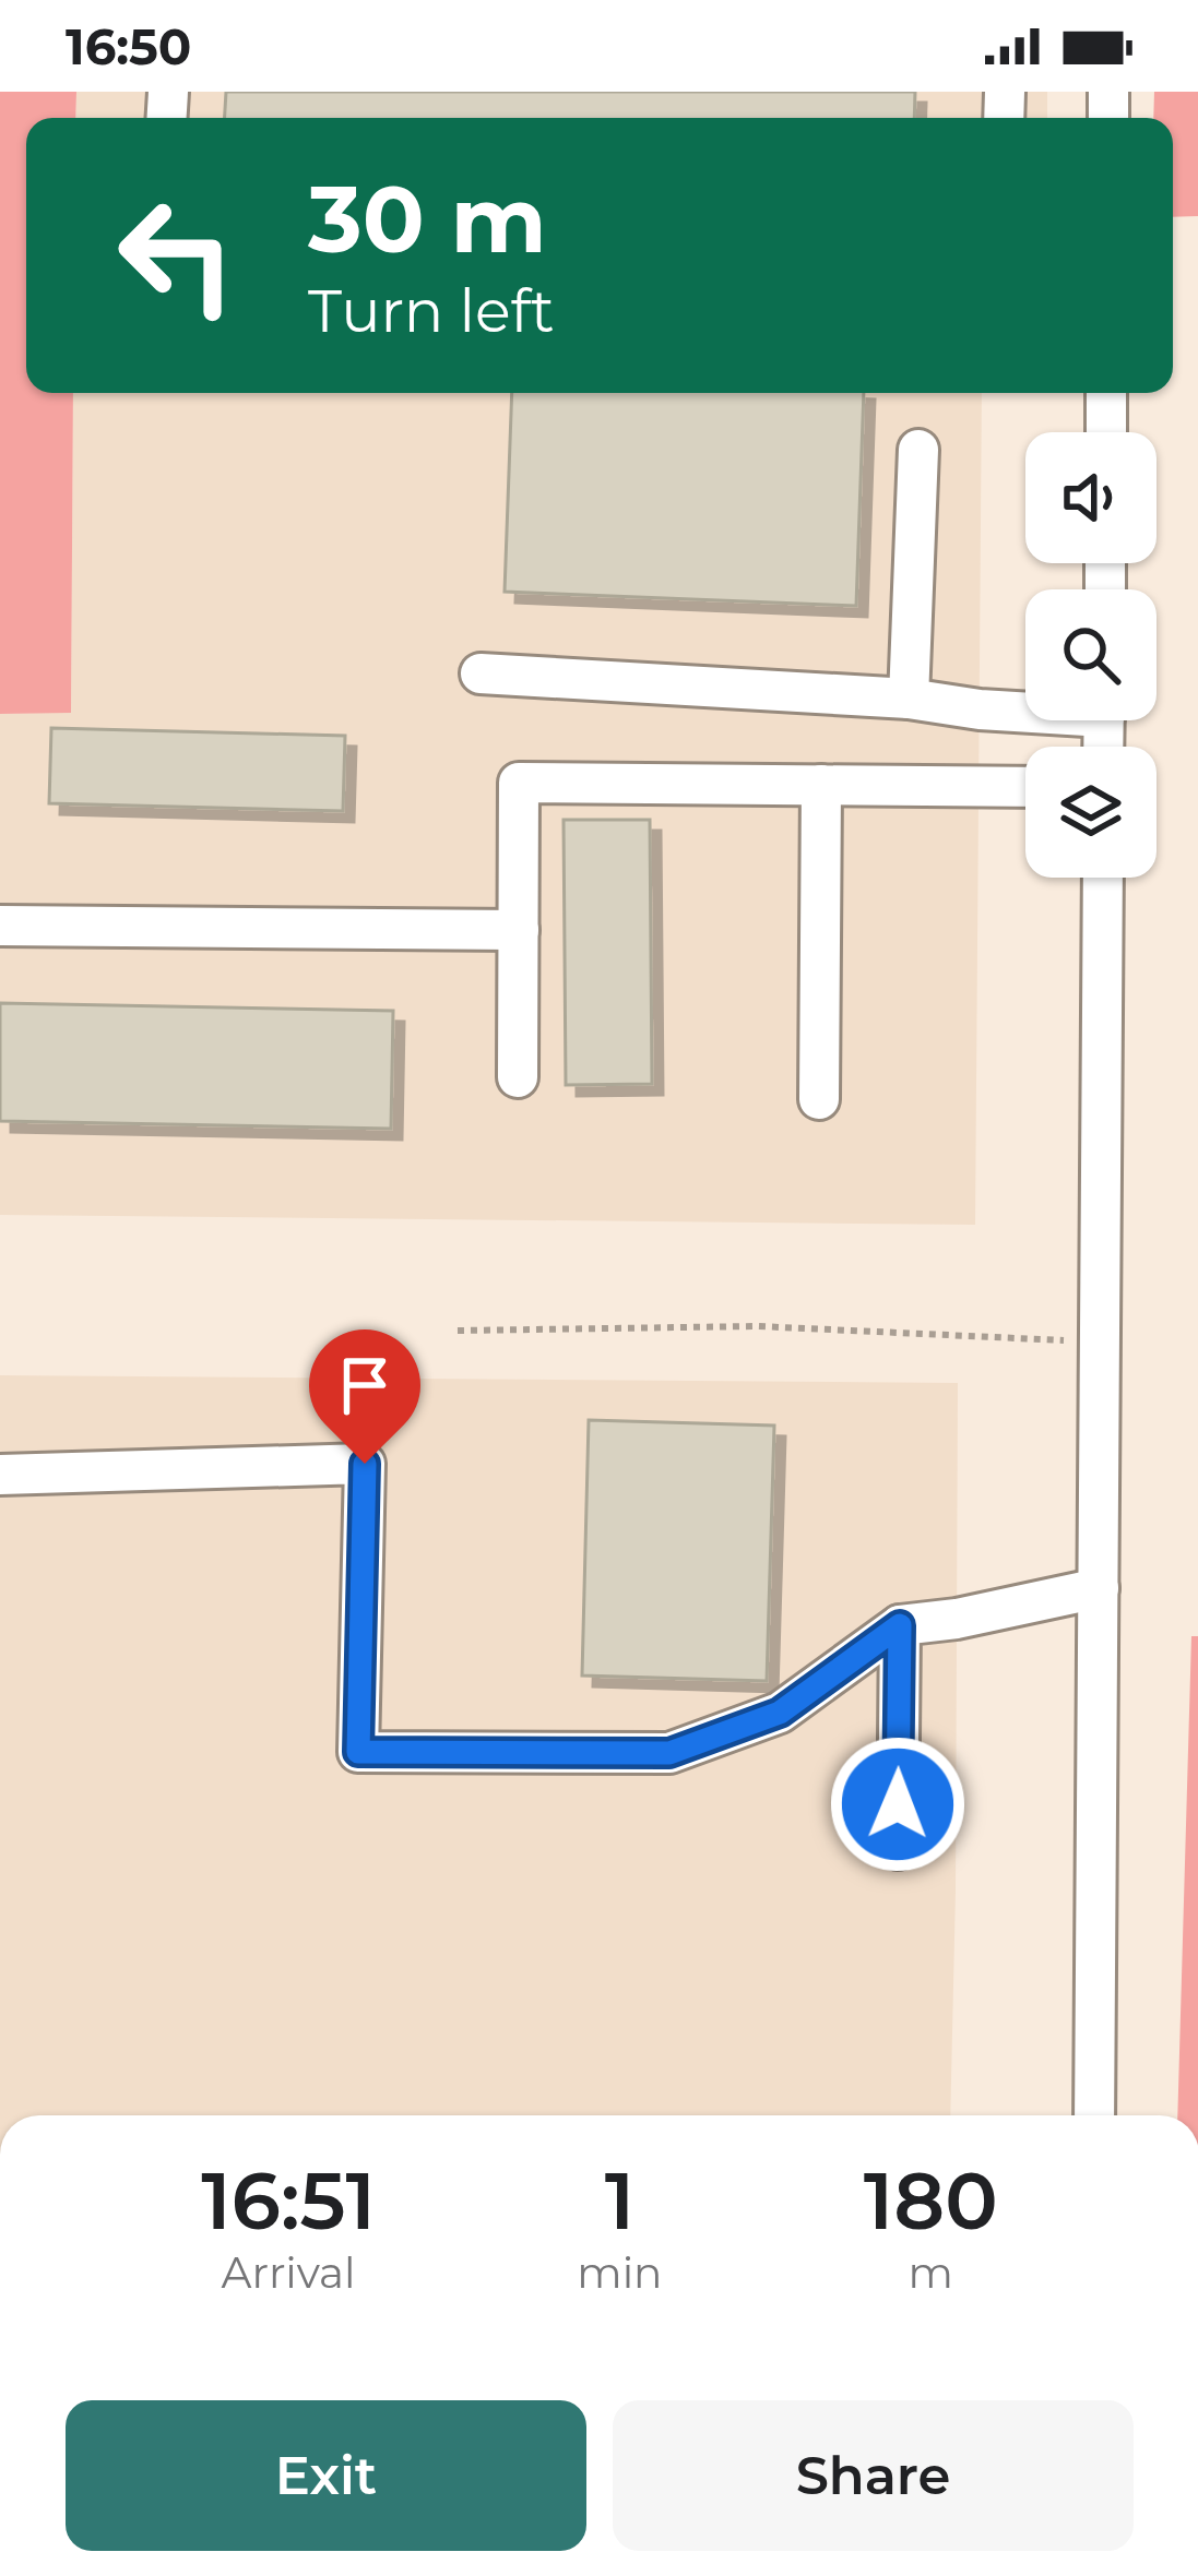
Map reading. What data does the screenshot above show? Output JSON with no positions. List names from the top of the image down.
{
  "page": {
    "status": "16:50",
    "turn": ["30 m", "Turn left"],
    "eta": [
      "16:51",
      "Arrival",
      "1",
      "min",
      "180",
      "m"
    ],
    "buttons": ["Exit", "Share"]
  }
}
